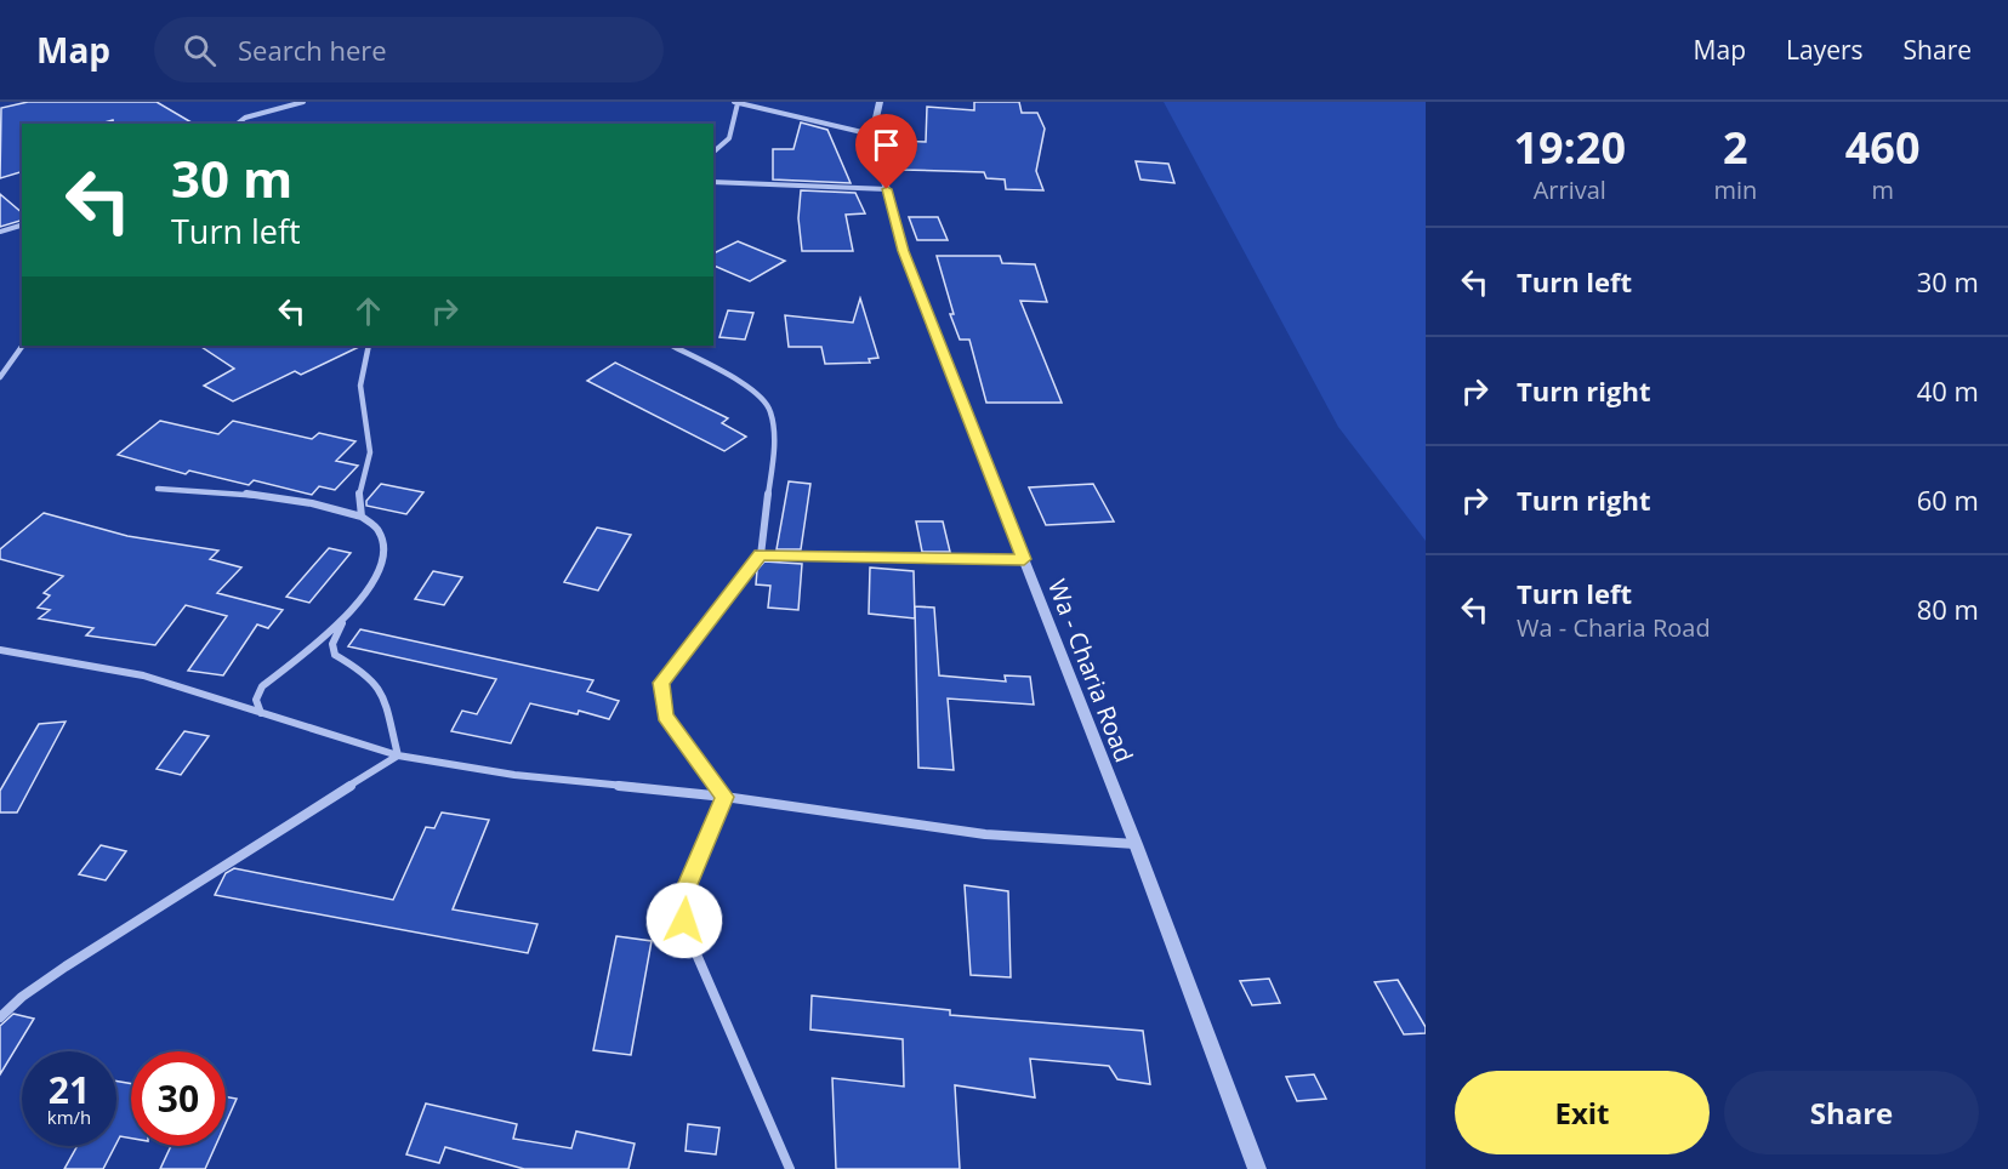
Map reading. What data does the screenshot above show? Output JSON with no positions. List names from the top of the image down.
{
  "streets": {
    "street": ["Wa - Charia Road"]
  },
  "page": {
    "header": "Map",
    "search": "Search here",
    "nav": ["Map", "Layers", "Share"],
    "eta": [
      "19:20",
      "Arrival",
      "2",
      "min",
      "460",
      "m"
    ],
    "turn": ["30 m", "Turn left"],
    "list": [
      {
        "name": "Turn left",
        "value": "30 m"
      },
      {
        "name": "Turn right",
        "value": "40 m"
      },
      {
        "name": "Turn right",
        "value": "60 m"
      },
      {
        "name": "Turn left",
        "note": "Wa - Charia Road",
        "value": "80 m"
      }
    ],
    "speed": "21 km/h",
    "limit": "30",
    "buttons": ["Exit", "Share"]
  }
}
